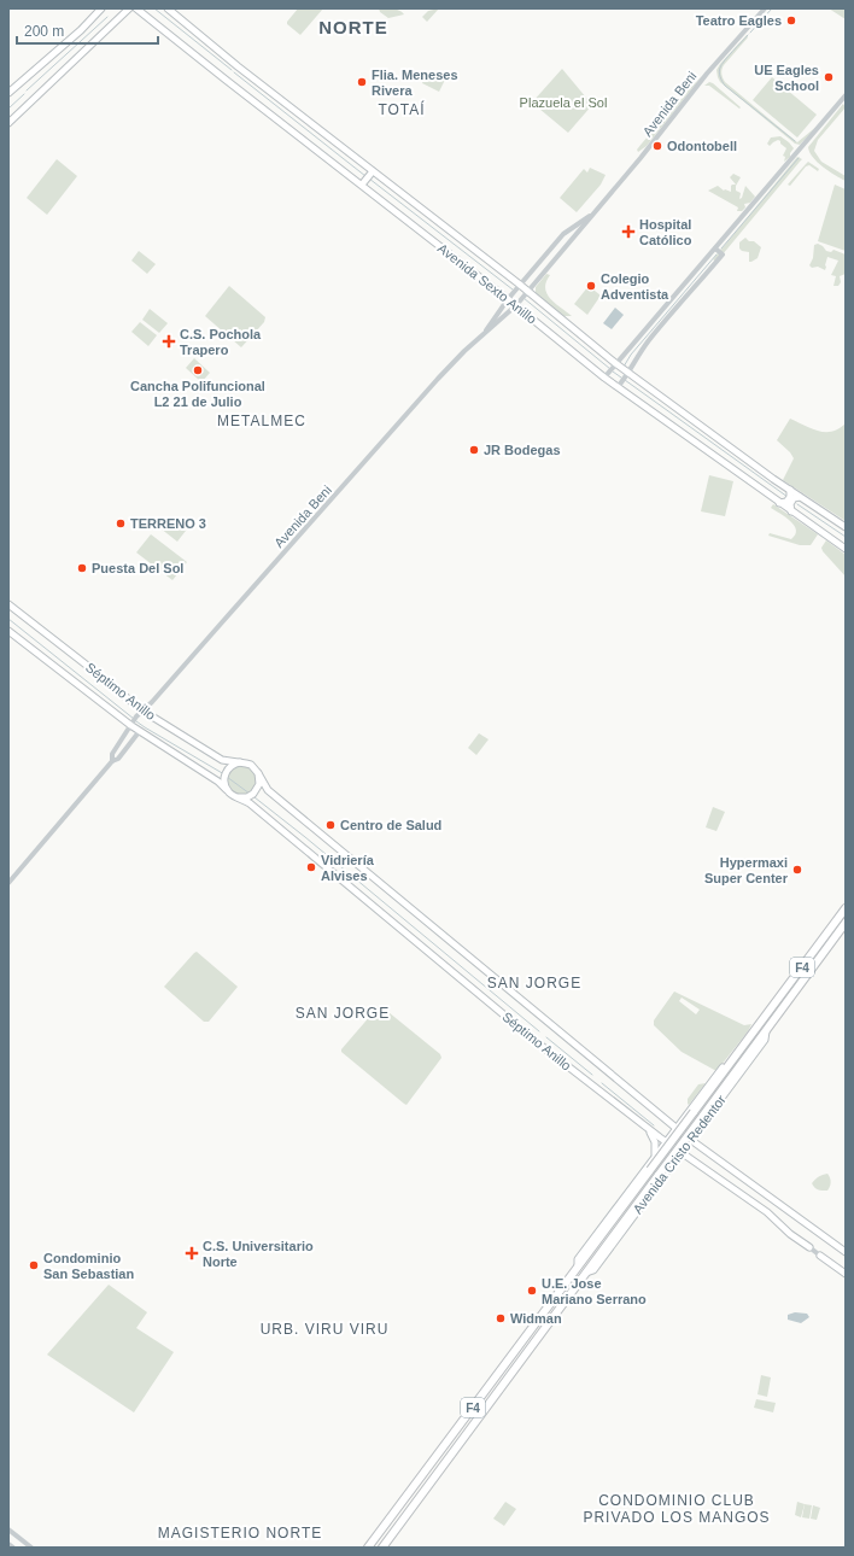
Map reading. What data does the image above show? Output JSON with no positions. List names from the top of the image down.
{
  "streets": {
    "highway": ["F4", "Avenida Cristo Redentor"],
    "main road": ["Avenida Sexto Anillo", "Séptimo Anillo"],
    "street": ["Avenida Beni"]
  },
  "crossings": [
    ["Avenida Beni", "Avenida Sexto Anillo"],
    ["Avenida Beni", "Séptimo Anillo"],
    ["Séptimo Anillo", "Avenida Cristo Redentor"]
  ],
  "districts": [
    "NORTE",
    "TOTAÍ",
    "METALMEC",
    "SAN JORGE",
    "SAN JORGE",
    "URB. VIRU VIRU",
    "CONDOMINIO CLUB PRIVADO LOS MANGOS",
    "MAGISTERIO NORTE"
  ],
  "parks": ["Plazuela el Sol"],
  "places": {
    "other": [
      "Teatro Eagles",
      "UE Eagles School",
      "Flia. Meneses Rivera",
      "Odontobell",
      "Colegio Adventista",
      "Cancha Polifuncional L2 21 de Julio",
      "JR Bodegas",
      "TERRENO 3",
      "Puesta Del Sol",
      "Centro de Salud",
      "Vidriería Alvises",
      "Hypermaxi Super Center",
      "Condominio San Sebastian",
      "U.E. Jose Mariano Serrano",
      "Widman"
    ],
    "health": ["Hospital Católico", "C.S. Pochola Trapero", "C.S. Universitario Norte"]
  },
  "scale_bar": "200 m"
}
